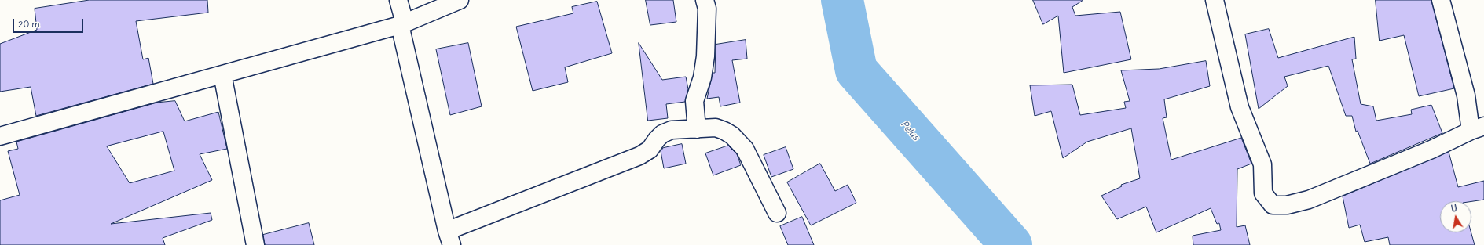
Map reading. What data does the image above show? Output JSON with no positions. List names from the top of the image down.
{
  "water": ["Pelus"],
  "scale_bar": "20 m",
  "north": "top"
}
